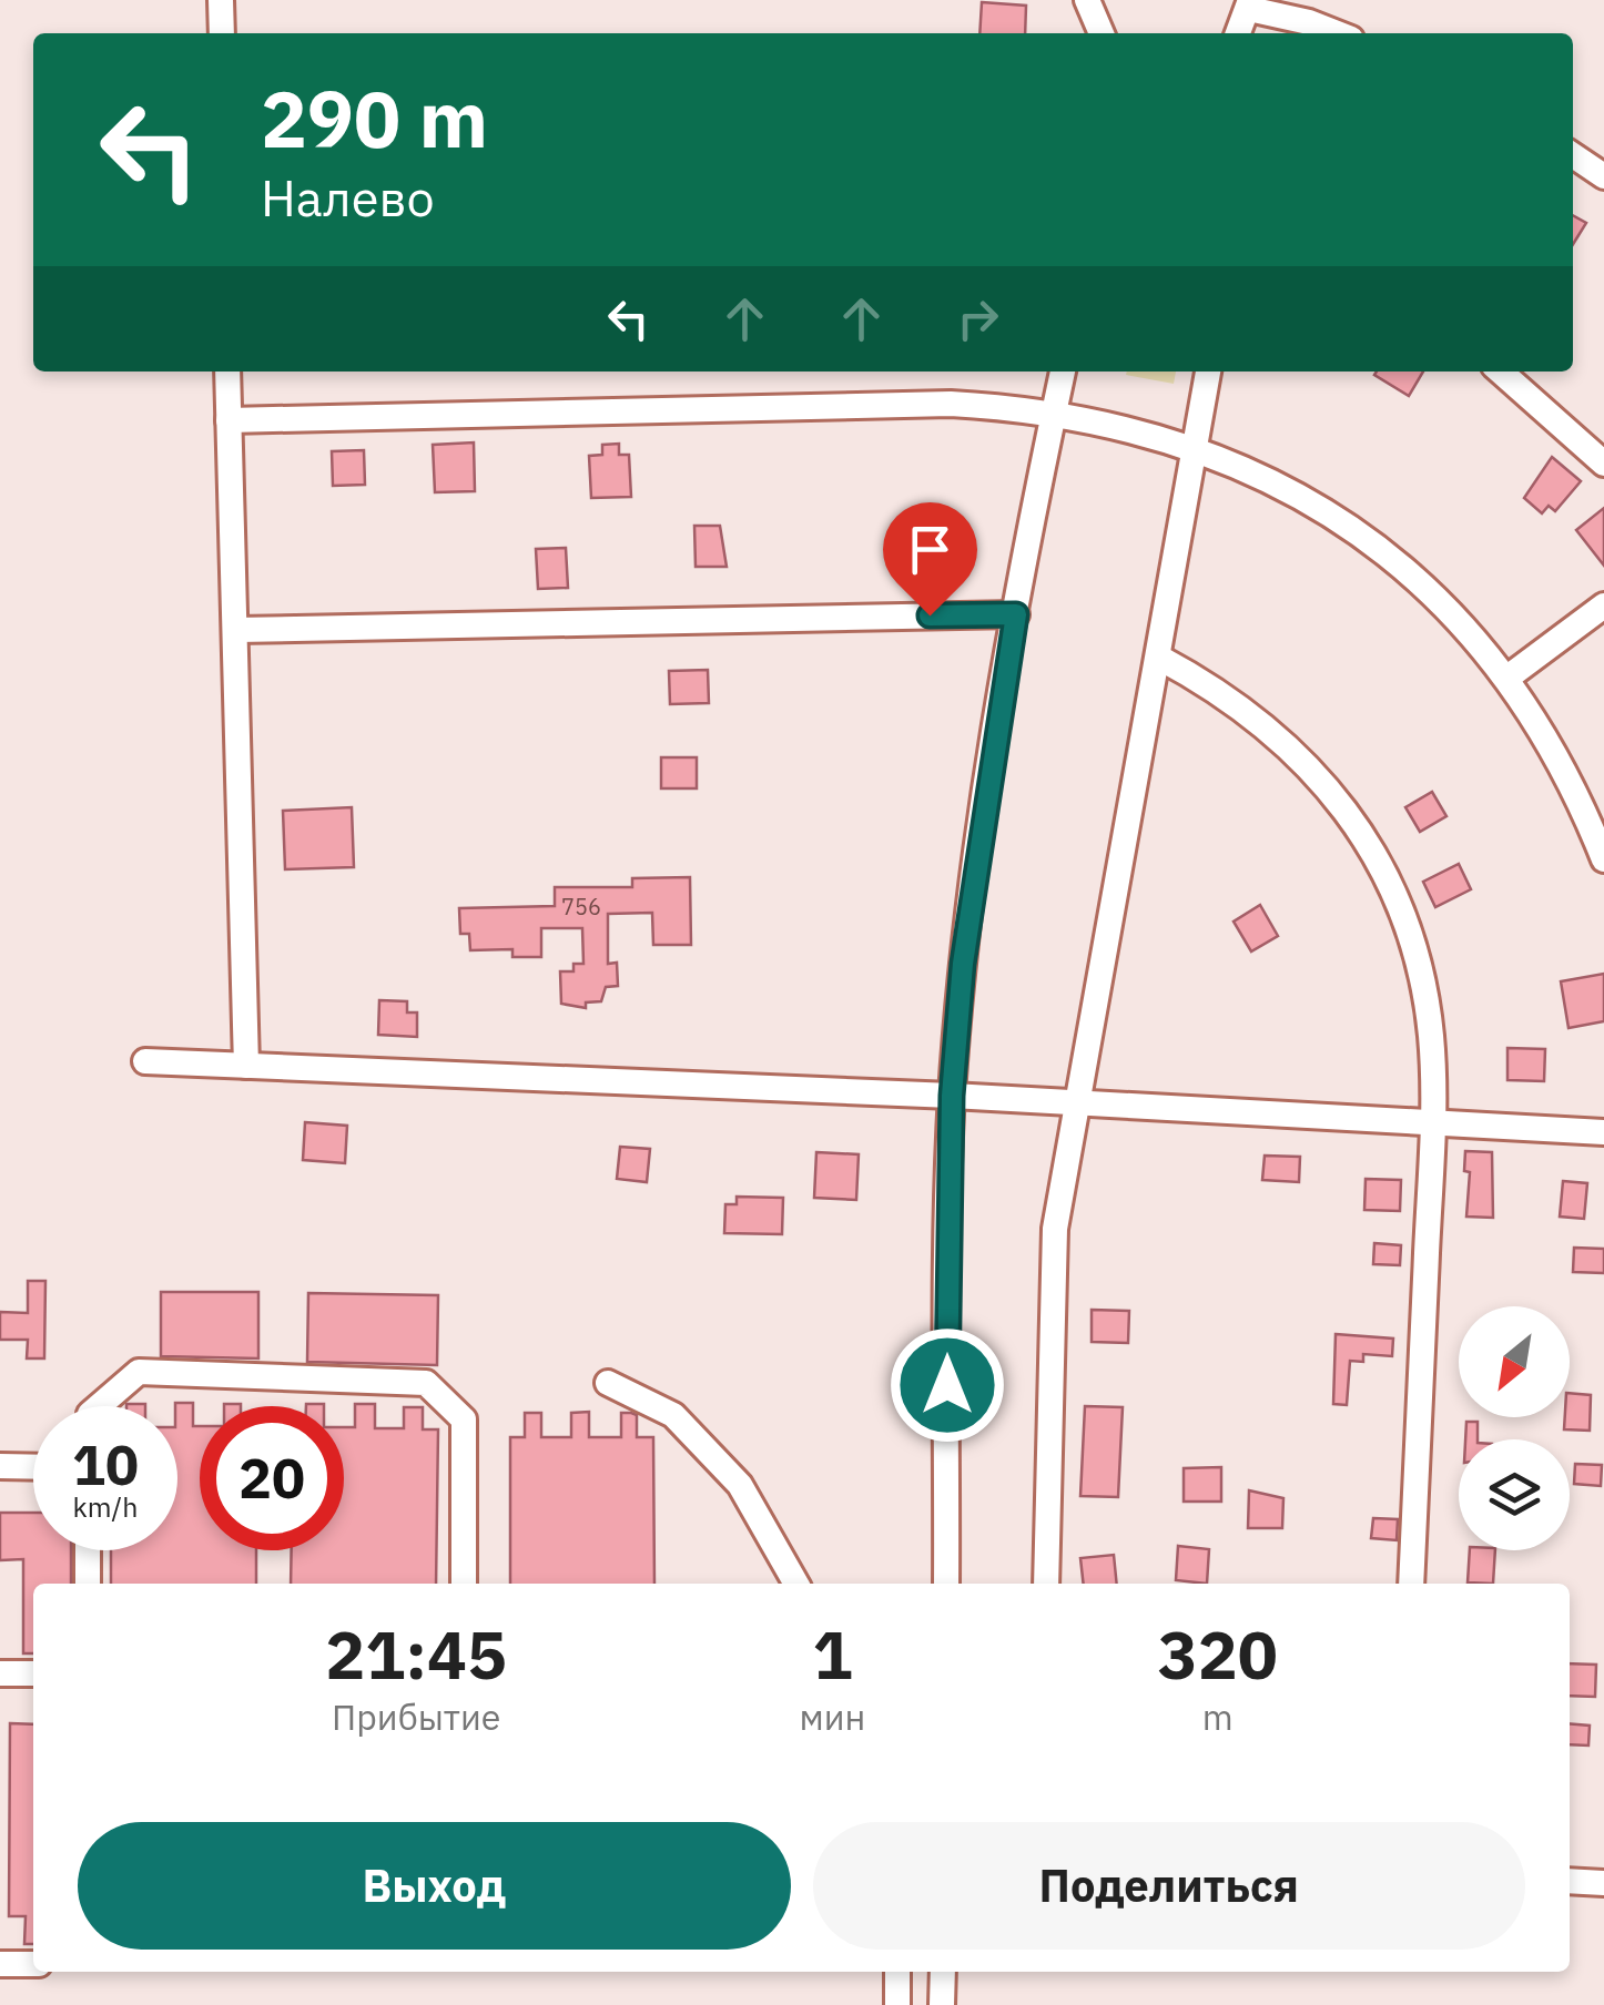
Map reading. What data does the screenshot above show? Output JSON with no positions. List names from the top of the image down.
{
  "house_numbers": ["756"],
  "north": "bottom left",
  "page": {
    "turn": ["290 m", "Налево"],
    "speed": "10 km/h",
    "limit": "20",
    "eta": [
      "21:45",
      "Прибытие",
      "1",
      "мин",
      "320",
      "m"
    ],
    "buttons": ["Выход", "Поделиться"]
  }
}
